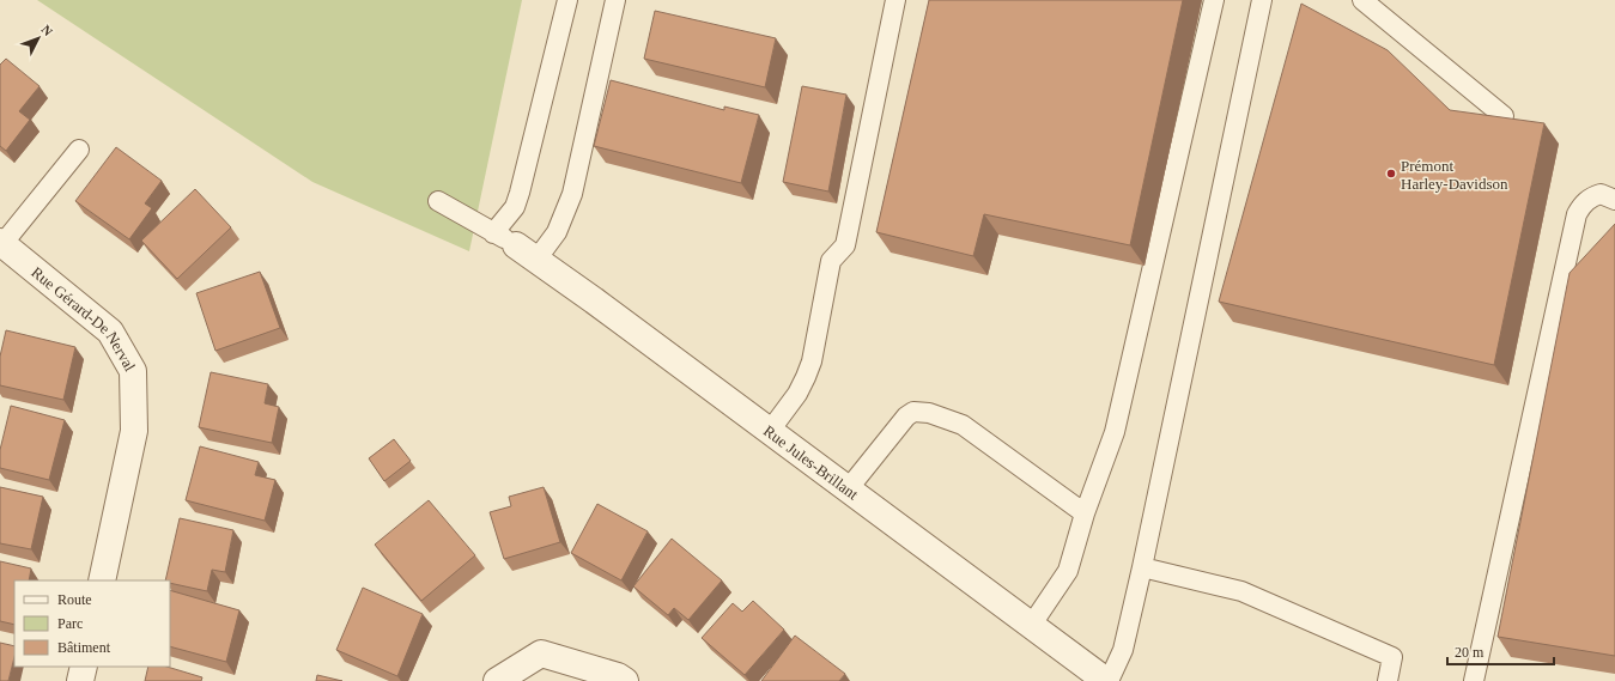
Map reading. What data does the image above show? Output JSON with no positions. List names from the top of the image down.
{
  "streets": {
    "street": ["Rue Gérard-De Nerval", "Rue Jules-Brillant"]
  },
  "places": ["Prémont Harley-Davidson"],
  "legend": ["Route", "Parc", "Bâtiment"],
  "scale_bar": "20 m",
  "north": "top right"
}
